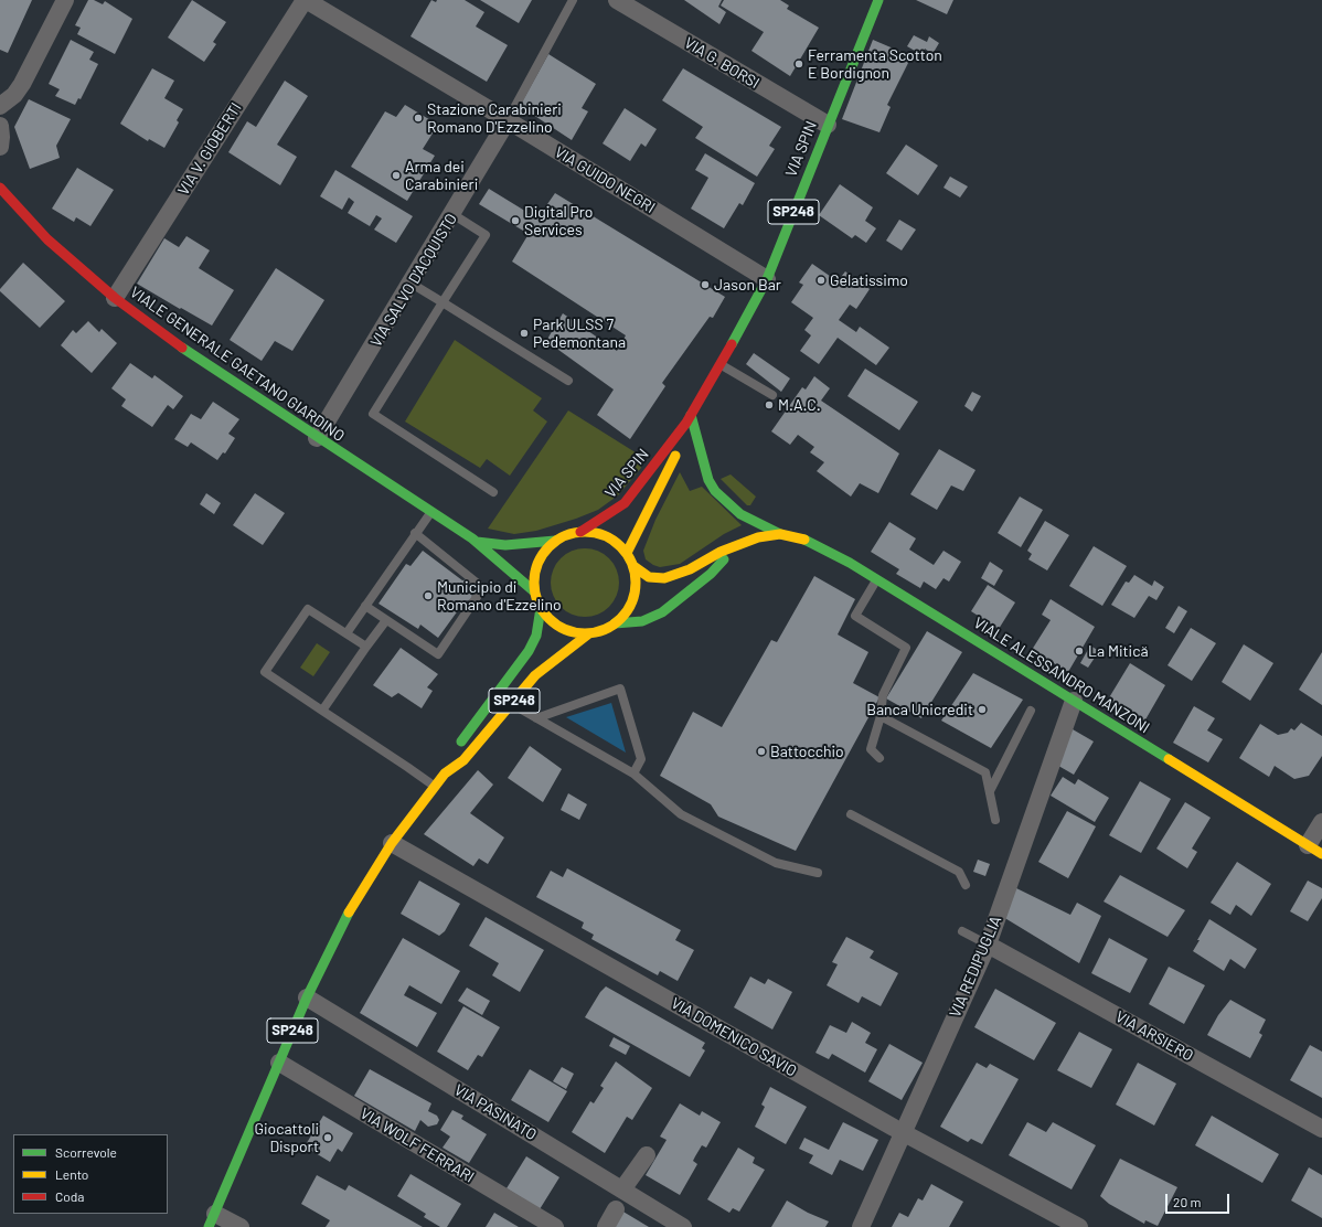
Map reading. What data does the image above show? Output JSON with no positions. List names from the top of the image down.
{
  "streets": {
    "main road": [
      "VIA SPIN",
      "SP248",
      "VIALE GENERALE GAETANO GIARDINO",
      "VIALE ALESSANDRO MANZONI"
    ],
    "street": [
      "VIA G. BORSI",
      "VIA V. GIOBERTI",
      "VIA GUIDO NEGRI",
      "VIA SALVO D'ACQUISTO",
      "VIA REDIPUGLIA",
      "VIA ARSIERO",
      "VIA DOMENICO SAVIO",
      "VIA PASINATO",
      "VIA WOLF FERRARI"
    ]
  },
  "crossings": [
    ["VIA G. BORSI", "VIA SPIN"],
    ["VIA V. GIOBERTI", "VIA GUIDO NEGRI"],
    ["VIA V. GIOBERTI", "VIALE GENERALE GAETANO GIARDINO"],
    ["VIA SPIN", "VIA GUIDO NEGRI"],
    ["VIA SPIN", "SP248"],
    ["VIA SPIN", "VIALE GENERALE GAETANO GIARDINO"],
    ["VIA SPIN", "VIALE ALESSANDRO MANZONI"],
    ["VIA GUIDO NEGRI", "VIA SALVO D'ACQUISTO"],
    ["SP248", "VIALE GENERALE GAETANO GIARDINO"],
    ["SP248", "VIALE ALESSANDRO MANZONI"],
    ["SP248", "VIA DOMENICO SAVIO"],
    ["SP248", "VIA PASINATO"],
    ["SP248", "VIA WOLF FERRARI"],
    ["VIA SALVO D'ACQUISTO", "VIALE GENERALE GAETANO GIARDINO"],
    ["VIALE GENERALE GAETANO GIARDINO", "VIALE ALESSANDRO MANZONI"],
    ["VIALE ALESSANDRO MANZONI", "VIA REDIPUGLIA"],
    ["VIA REDIPUGLIA", "VIA ARSIERO"],
    ["VIA REDIPUGLIA", "VIA DOMENICO SAVIO"]
  ],
  "places": [
    "Ferramenta Scotton E Bordignon",
    "Stazione Carabinieri Romano D'Ezzelino",
    "Arma dei Carabinieri",
    "Digital Pro Services",
    "Gelatissimo",
    "Jason Bar",
    "Park ULSS 7 Pedemontana",
    "M.A.C.",
    "Municipio di Romano d'Ezzelino",
    "La Mitică",
    "Banca Unicredit",
    "Battocchio",
    "Giocattoli Disport"
  ],
  "legend": ["Scorrevole", "Lento", "Coda"],
  "scale_bar": "20 m"
}
